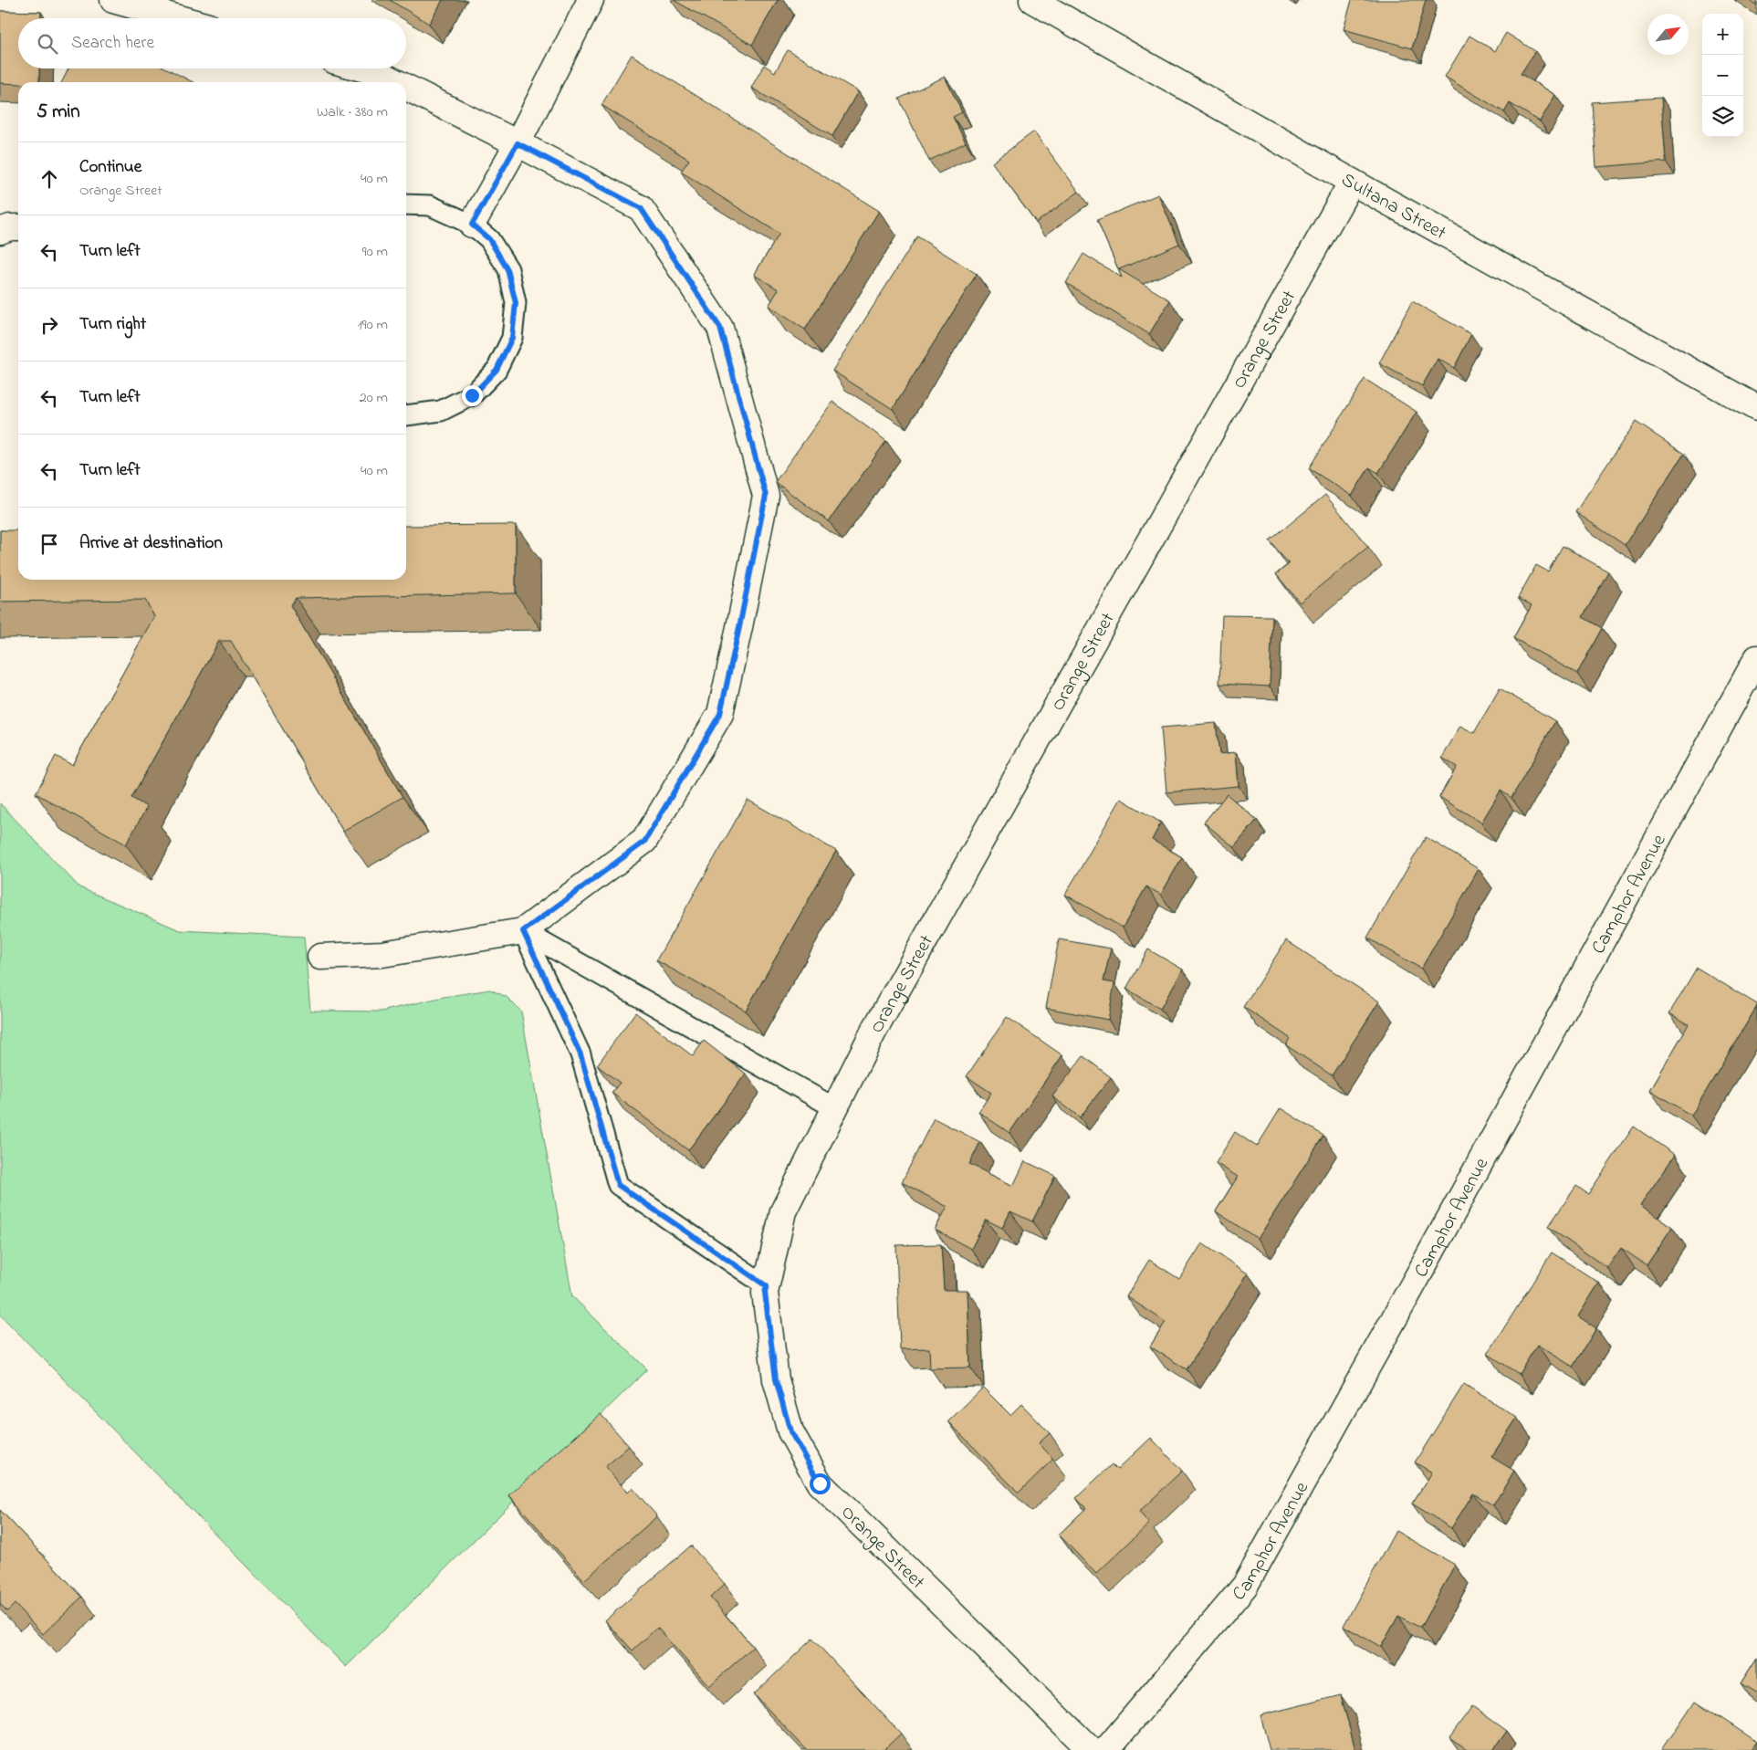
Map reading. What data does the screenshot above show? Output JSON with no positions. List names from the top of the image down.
{
  "streets": {
    "street": ["Sultana Street", "Orange Street", "Camphor Avenue"]
  },
  "crossings": [
    ["Sultana Street", "Orange Street"]
  ],
  "north": "top right",
  "page": {
    "map_buttons": ["+", "−"],
    "search": "Search here",
    "heading": ["5 min", "Walk · 380 m"],
    "list": [
      ["Continue", "Orange Street", "40 m"],
      ["Turn left", "90 m"],
      ["Turn right", "190 m"],
      ["Turn left", "20 m"],
      ["Turn left", "40 m"],
      "Arrive at destination"
    ]
  }
}
